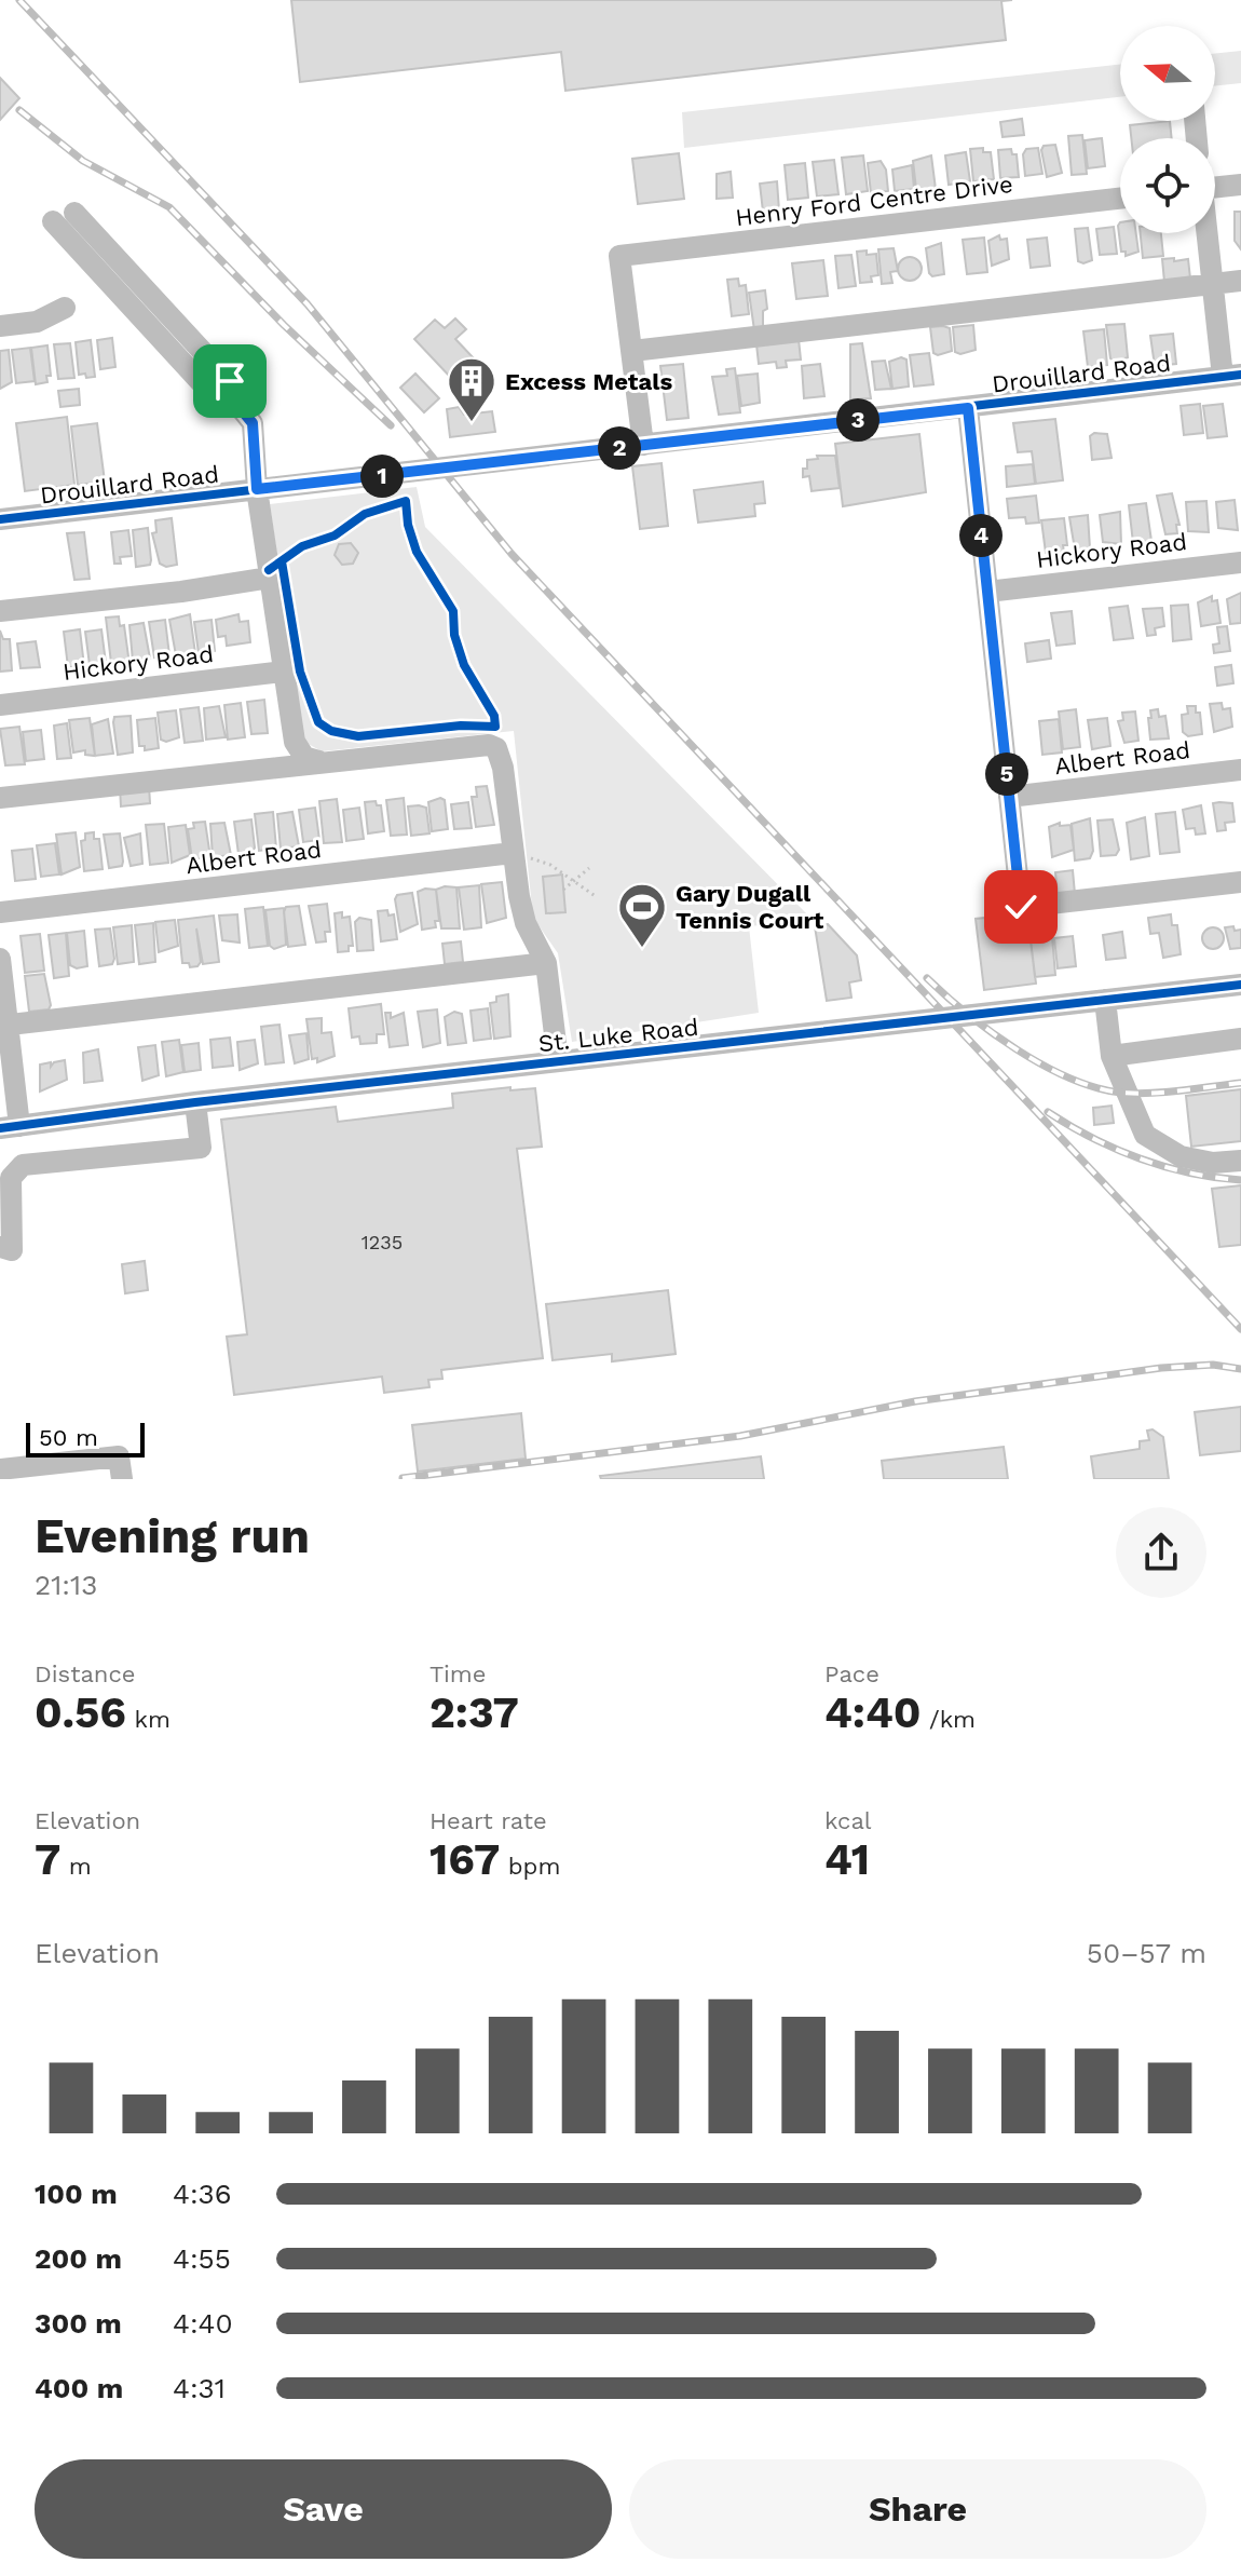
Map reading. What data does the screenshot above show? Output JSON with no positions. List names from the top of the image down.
{
  "streets": {
    "street": [
      "Henry Ford Centre Drive",
      "Drouillard Road",
      "Hickory Road",
      "Albert Road",
      "St. Luke Road"
    ]
  },
  "places": {
    "building": ["Excess Metals"],
    "sports": ["Gary Dugall Tennis Court"]
  },
  "house_numbers": ["1235"],
  "scale_bar": "50 m",
  "north": "left",
  "page": {
    "pins": [
      "3",
      "2",
      "1",
      "4",
      "5"
    ],
    "scale": "50 m",
    "heading": ["Evening run", "21:13"],
    "stats": [
      ["Distance", "0.56 km"],
      ["Time", "2:37"],
      ["Pace", "4:40 /km"],
      ["Elevation", "7 m"],
      ["Heart rate", "167 bpm"],
      ["kcal", "41"]
    ],
    "chart": ["Elevation", "50–57 m"],
    "list": [
      {
        "name": "100 m",
        "note": "4:36"
      },
      {
        "name": "200 m",
        "note": "4:55"
      },
      {
        "name": "300 m",
        "note": "4:40"
      },
      {
        "name": "400 m",
        "note": "4:31"
      }
    ],
    "buttons": ["Save", "Share"]
  }
}
